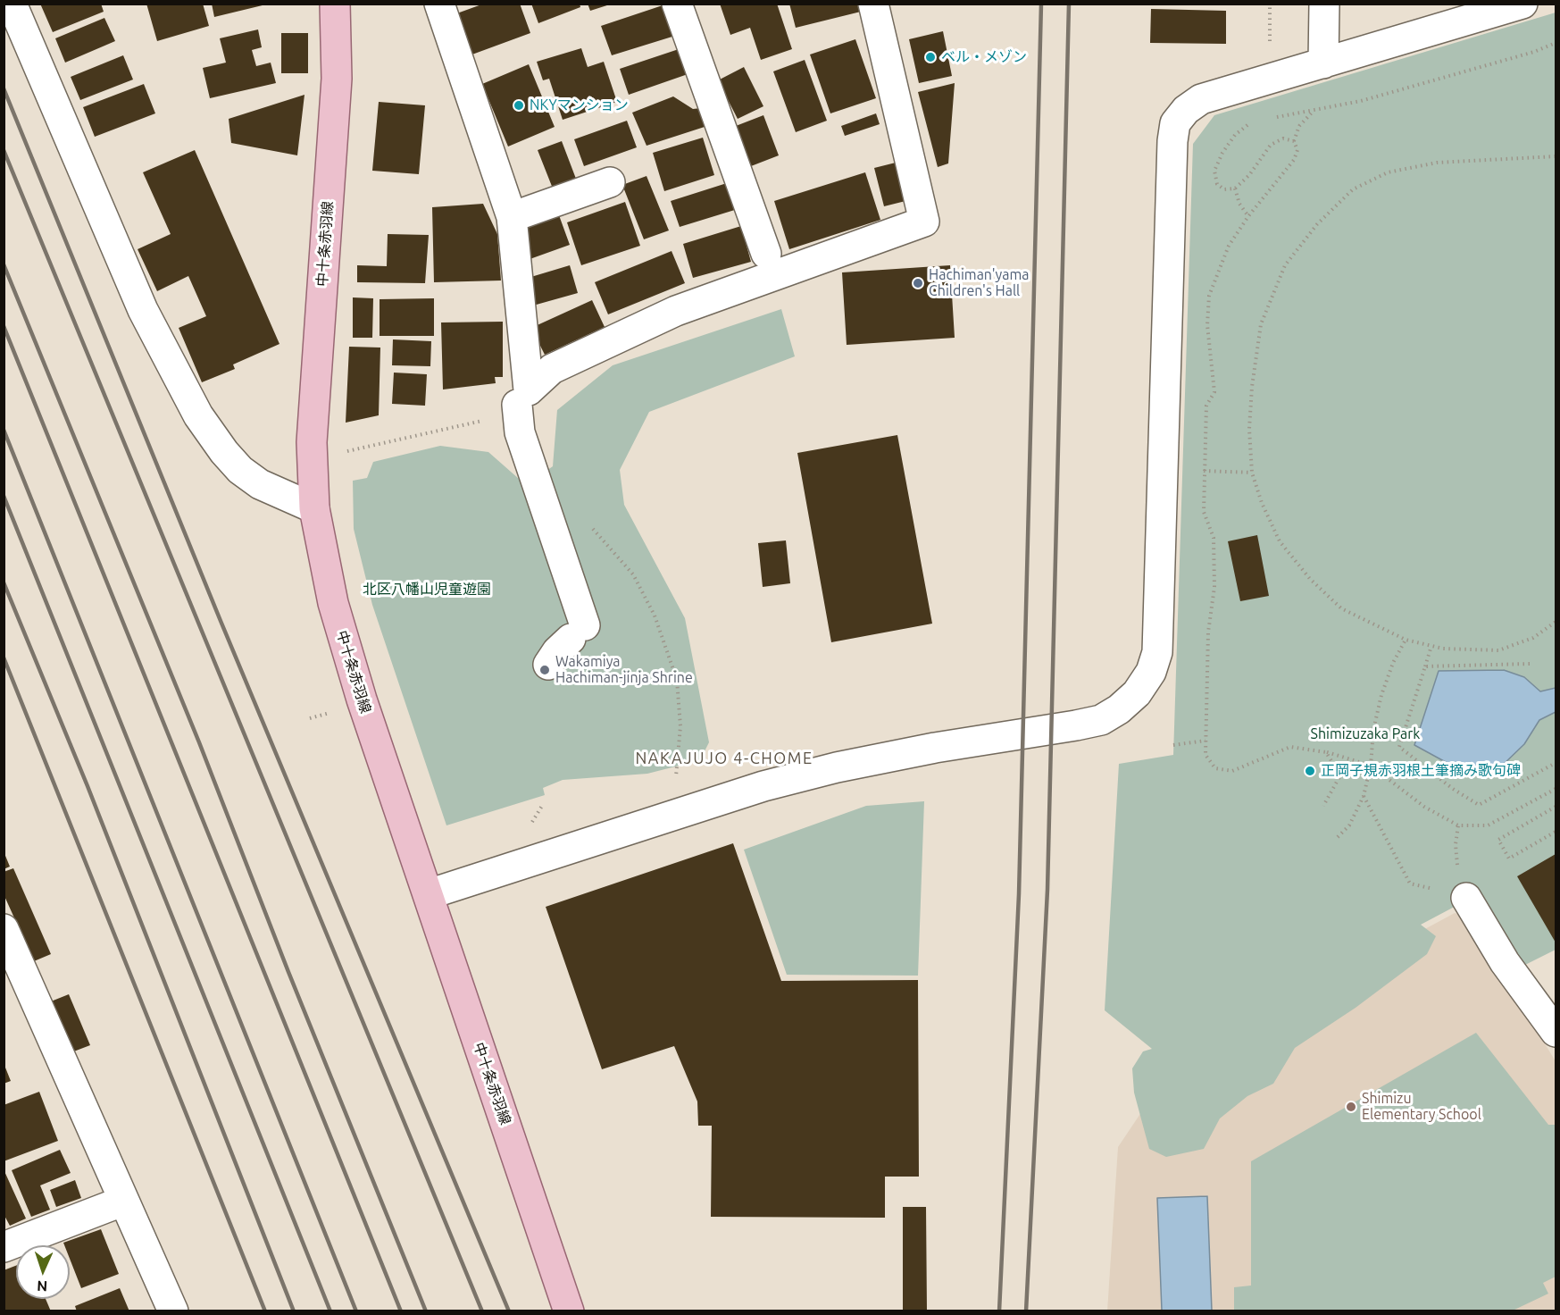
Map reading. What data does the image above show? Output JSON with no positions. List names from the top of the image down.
{
  "streets": {
    "main road": ["中十条赤羽線"]
  },
  "districts": ["NAKAJUJO 4-CHOME"],
  "parks": ["北区八幡山児童遊園", "Shimizuzaka Park"],
  "places": [
    "ベル・メゾン",
    "NKYマンション",
    "Hachiman'yama Children's Hall",
    "Wakamiya Hachiman-jinja Shrine",
    "正岡子規赤羽根土筆摘み歌句碑",
    "Shimizu Elementary School"
  ],
  "north": "bottom"
}
